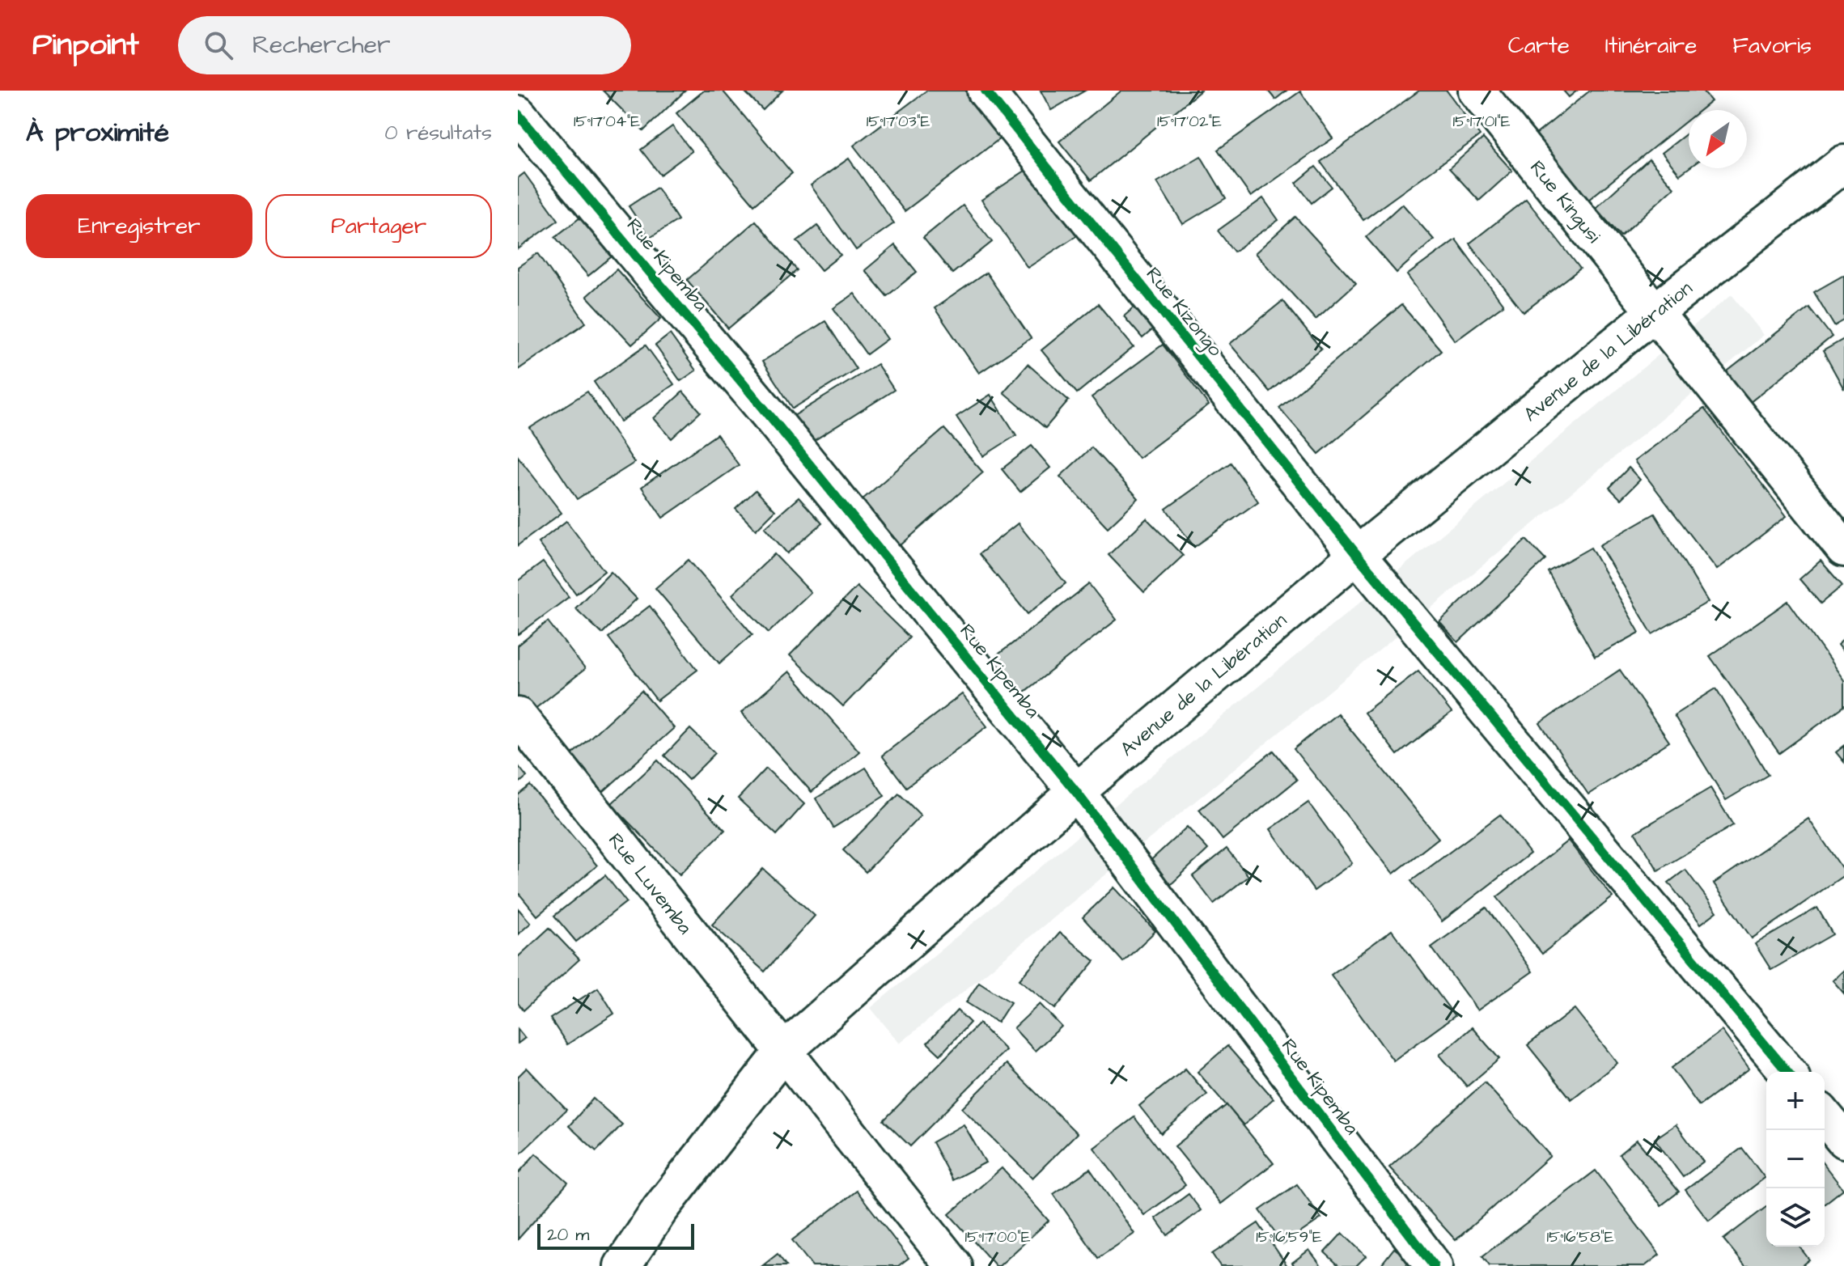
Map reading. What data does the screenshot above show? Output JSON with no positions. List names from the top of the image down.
{
  "streets": {
    "main road": [
      "Rue Kingusi",
      "Rue Kipemba",
      "Rue Kizongo",
      "Avenue de la Libération",
      "Rue Luvemba"
    ]
  },
  "crossings": [
    ["Rue Kingusi", "Avenue de la Libération"],
    ["Rue Kipemba", "Avenue de la Libération"],
    ["Rue Kizongo", "Avenue de la Libération"],
    ["Avenue de la Libération", "Rue Luvemba"]
  ],
  "scale_bar": "20 m",
  "north": "bottom left",
  "page": {
    "header": "Pinpoint",
    "search": "Rechercher",
    "nav": ["Carte", "Itinéraire", "Favoris"],
    "heading": ["À proximité", "0 résultats"],
    "buttons": ["Enregistrer", "Partager"],
    "map_buttons": ["+", "−"],
    "scale": "20 m"
  },
  "coordinates": [
    "15°17'04\"E",
    "15°17'03\"E",
    "15°17'02\"E",
    "15°17'01\"E",
    "15°17'00\"E",
    "15°16'59\"E",
    "15°16'58\"E"
  ]
}
